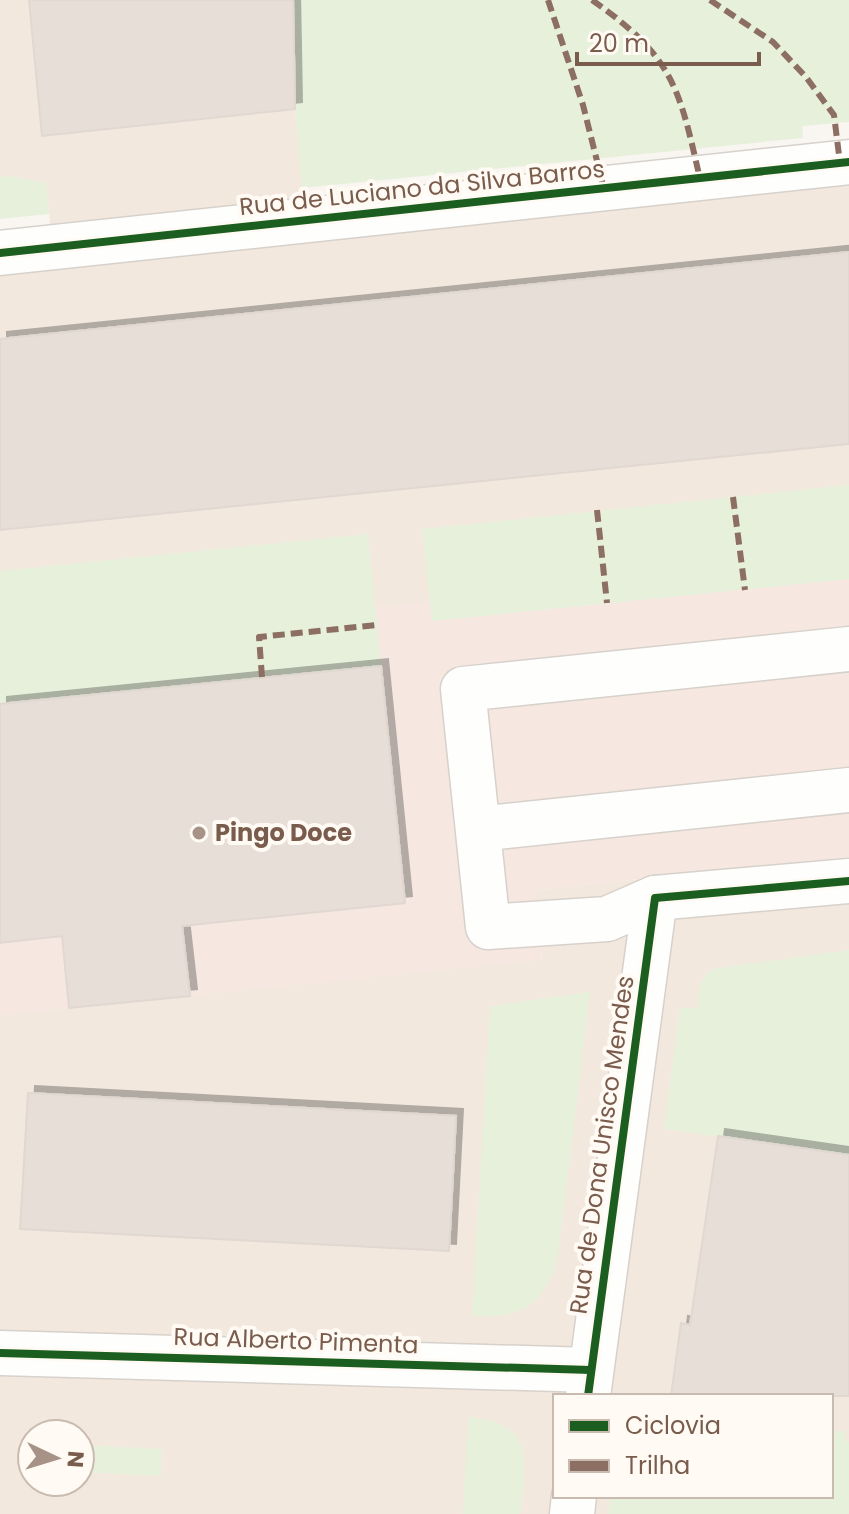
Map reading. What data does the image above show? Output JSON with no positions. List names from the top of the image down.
{
  "streets": {
    "street": ["Rua de Luciano da Silva Barros", "Rua de Dona Unisco Mendes", "Rua Alberto Pimenta"]
  },
  "crossings": [
    ["Rua de Dona Unisco Mendes", "Rua Alberto Pimenta"]
  ],
  "places": ["Pingo Doce"],
  "legend": ["Ciclovia", "Trilha"],
  "scale_bar": "20 m",
  "north": "right"
}
